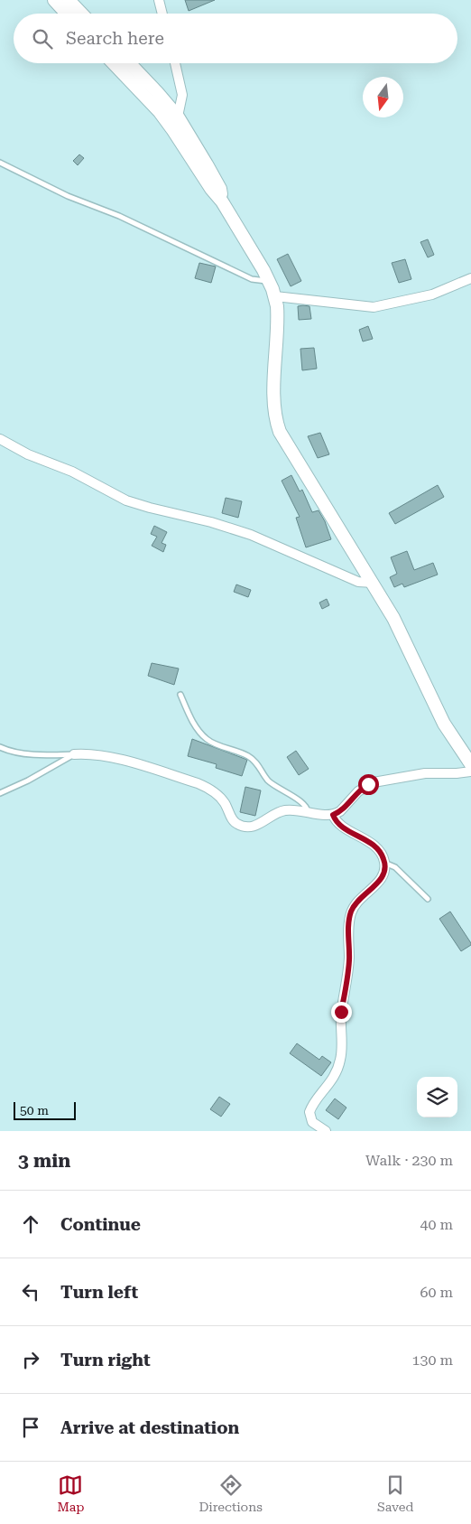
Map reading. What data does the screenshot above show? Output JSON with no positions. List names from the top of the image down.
{
  "scale_bar": "50 m",
  "north": "bottom",
  "page": {
    "search": "Search here",
    "scale": "50 m",
    "heading": ["3 min", "Walk · 230 m"],
    "list": [
      ["Continue", "40 m"],
      ["Turn left", "60 m"],
      ["Turn right", "130 m"],
      "Arrive at destination"
    ],
    "nav": ["Map", "Directions", "Saved"]
  }
}
